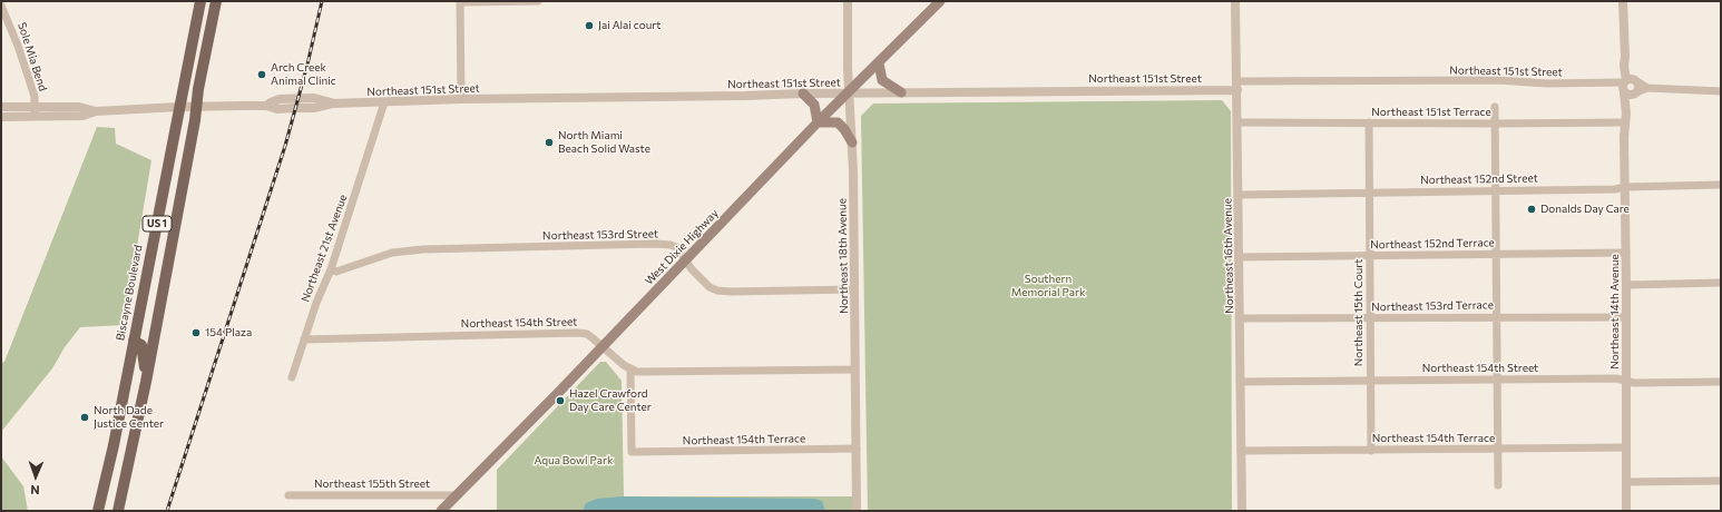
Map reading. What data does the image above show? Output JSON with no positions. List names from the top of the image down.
{
  "streets": {
    "main road": ["US 1", "West Dixie Highway", "Biscayne Boulevard"],
    "street": [
      "Sole Mia Bend",
      "Northeast 151st Street",
      "Northeast 151st Terrace",
      "Northeast 152nd Street",
      "Northeast 153rd Street",
      "Northeast 152nd Terrace",
      "Northeast 21st Avenue",
      "Northeast 18th Avenue",
      "Northeast 16th Avenue",
      "Northeast 153rd Terrace",
      "Northeast 14th Avenue",
      "Northeast 15th Court",
      "Northeast 154th Street",
      "Northeast 154th Terrace",
      "Northeast 155th Street"
    ]
  },
  "crossings": [
    ["Sole Mia Bend", "Northeast 151st Street"],
    ["Northeast 151st Street", "US 1"],
    ["Northeast 151st Street", "West Dixie Highway"],
    ["Northeast 151st Street", "Northeast 21st Avenue"],
    ["Northeast 151st Street", "Northeast 18th Avenue"],
    ["Northeast 151st Street", "Northeast 16th Avenue"],
    ["Northeast 151st Street", "Biscayne Boulevard"],
    ["Northeast 151st Street", "Northeast 14th Avenue"],
    ["Northeast 151st Terrace", "Northeast 16th Avenue"],
    ["Northeast 151st Terrace", "Northeast 14th Avenue"],
    ["Northeast 151st Terrace", "Northeast 15th Court"],
    ["Northeast 152nd Street", "Northeast 16th Avenue"],
    ["Northeast 152nd Street", "Northeast 14th Avenue"],
    ["Northeast 152nd Street", "Northeast 15th Court"],
    ["Northeast 153rd Street", "West Dixie Highway"],
    ["Northeast 153rd Street", "Northeast 21st Avenue"],
    ["Northeast 153rd Street", "Northeast 18th Avenue"],
    ["Northeast 152nd Terrace", "Northeast 16th Avenue"],
    ["Northeast 152nd Terrace", "Northeast 14th Avenue"],
    ["Northeast 152nd Terrace", "Northeast 15th Court"],
    ["West Dixie Highway", "Northeast 18th Avenue"],
    ["West Dixie Highway", "Northeast 154th Street"],
    ["West Dixie Highway", "Northeast 155th Street"],
    ["Northeast 21st Avenue", "Northeast 154th Street"],
    ["Northeast 18th Avenue", "Northeast 154th Terrace"],
    ["Northeast 16th Avenue", "Northeast 153rd Terrace"],
    ["Northeast 16th Avenue", "Northeast 154th Street"],
    ["Northeast 16th Avenue", "Northeast 154th Terrace"],
    ["Northeast 153rd Terrace", "Northeast 14th Avenue"],
    ["Northeast 153rd Terrace", "Northeast 15th Court"],
    ["Northeast 14th Avenue", "Northeast 154th Street"],
    ["Northeast 14th Avenue", "Northeast 154th Terrace"],
    ["Northeast 15th Court", "Northeast 154th Street"],
    ["Northeast 15th Court", "Northeast 154th Terrace"],
    ["Northeast 154th Street", "Northeast 154th Terrace"]
  ],
  "parks": ["Southern Memorial Park", "Aqua Bowl Park"],
  "places": [
    "Jai Alai court",
    "Arch Creek Animal Clinic",
    "North Miami Beach Solid Waste",
    "Donalds Day Care",
    "154 Plaza",
    "Hazel Crawford Day Care Center",
    "North Dade Justice Center"
  ],
  "north": "bottom"
}
